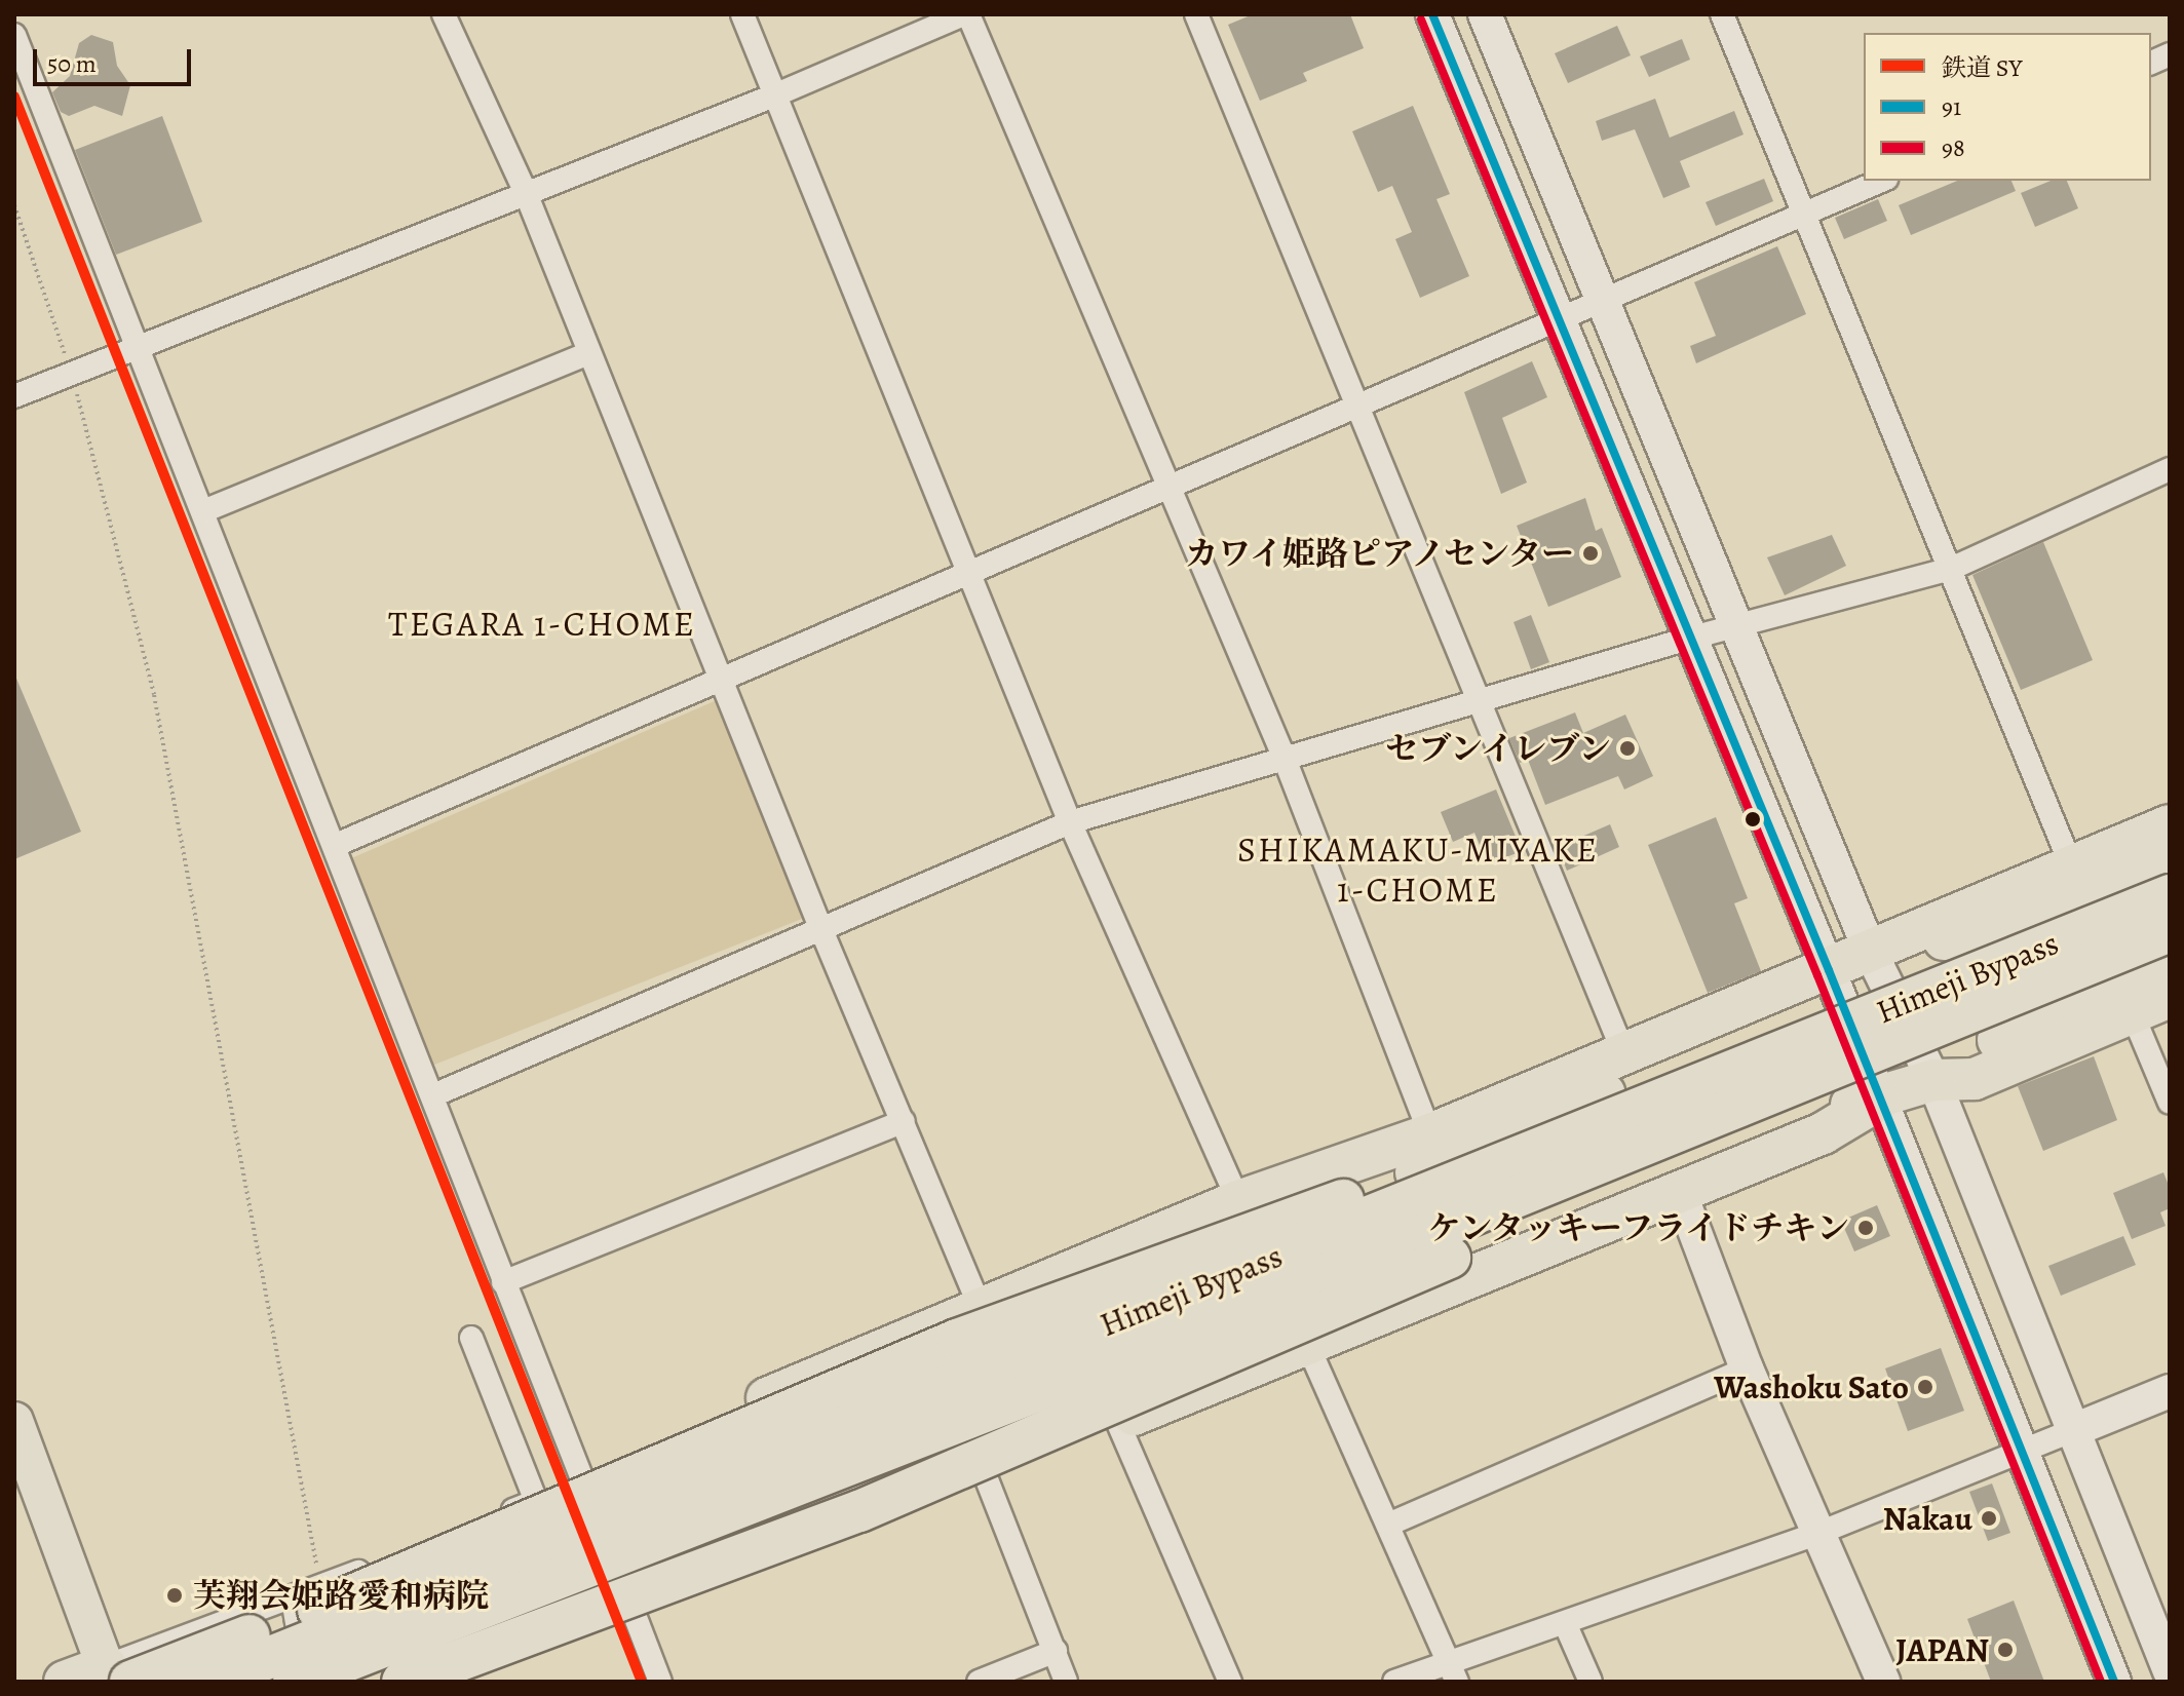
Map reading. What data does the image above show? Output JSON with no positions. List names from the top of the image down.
{
  "streets": {
    "highway": ["Himeji Bypass"]
  },
  "districts": ["TEGARA 1-CHOME", "SHIKAMAKU-MIYAKE 1-CHOME"],
  "places": [
    "カワイ姫路ピアノセンター",
    "セブンイレブン",
    "ケンタッキーフライドチキン",
    "Washoku Sato",
    "Nakau",
    "芙翔会姫路愛和病院",
    "JAPAN"
  ],
  "lines": ["transit line 91", "transit line 98", "rail line SY"],
  "legend": ["鉄道 SY", "91", "98"],
  "scale_bar": "50 m"
}
